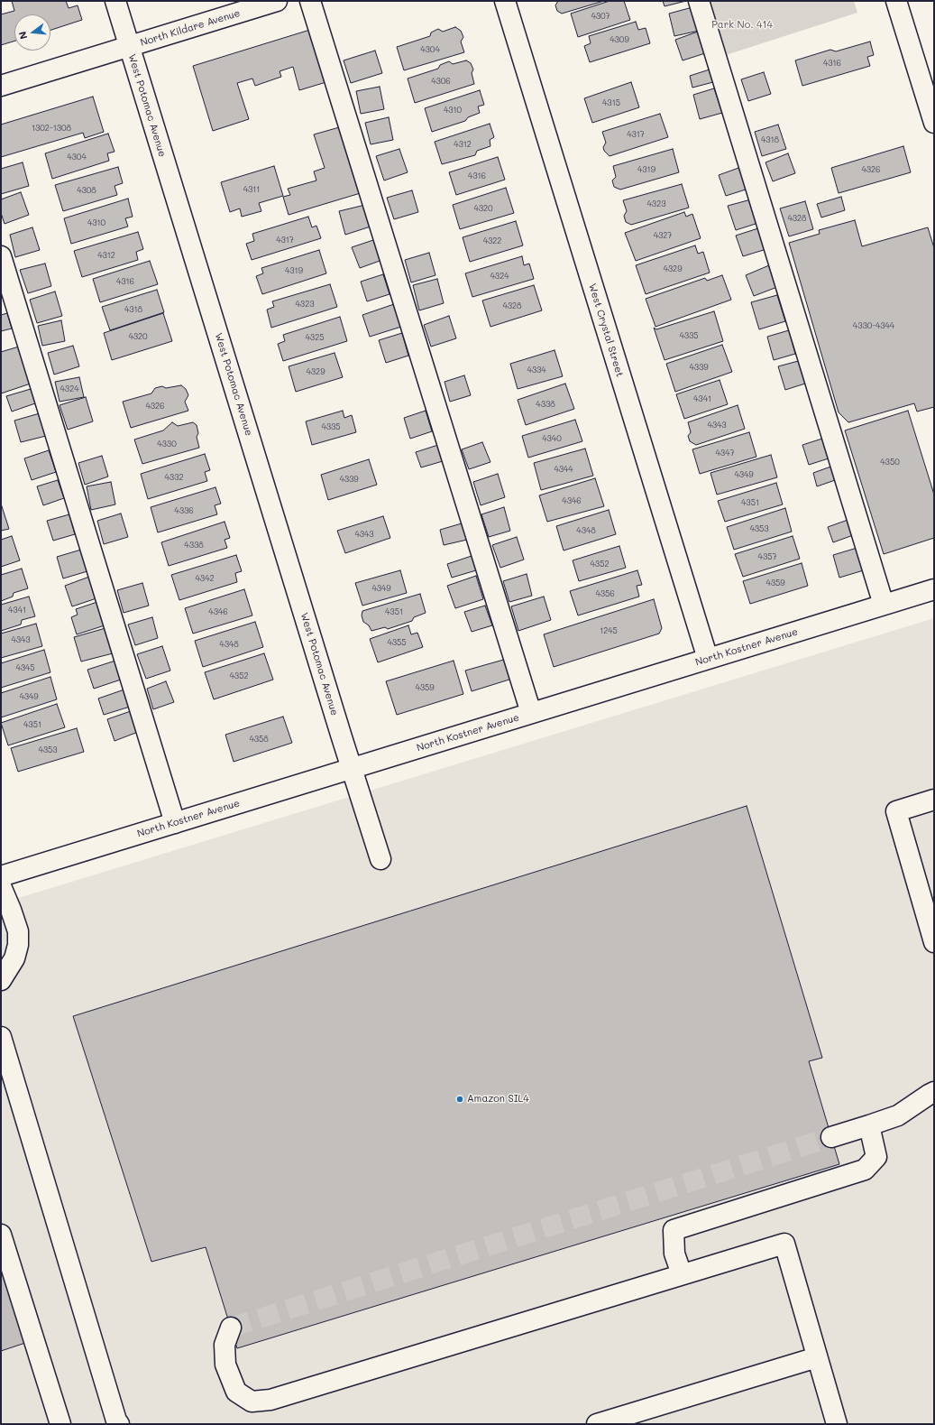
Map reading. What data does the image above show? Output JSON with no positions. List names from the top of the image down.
{
  "streets": {
    "street": [
      "North Kildare Avenue",
      "West Potomac Avenue",
      "West Crystal Street",
      "North Kostner Avenue"
    ]
  },
  "crossings": [
    ["North Kildare Avenue", "West Potomac Avenue"],
    ["West Potomac Avenue", "North Kostner Avenue"],
    ["West Crystal Street", "North Kostner Avenue"]
  ],
  "parks": ["Park No. 414"],
  "places": ["Amazon SIL4"],
  "house_numbers": [
    "4307",
    "4309",
    "4304",
    "4316",
    "4306",
    "4315",
    "4310",
    "1302-1308",
    "4317",
    "4318",
    "4312",
    "4304",
    "4319",
    "4326",
    "4316",
    "4311",
    "4308",
    "4323",
    "4320",
    "4328",
    "4310",
    "4327",
    "4317",
    "4322",
    "4312",
    "4329",
    "4319",
    "4324",
    "4316",
    "4323",
    "4328",
    "4318",
    "4330-4344",
    "4335",
    "4320",
    "4325",
    "4339",
    "4334",
    "4329",
    "4324",
    "4341",
    "4338",
    "4326",
    "4343",
    "4335",
    "4340",
    "4330",
    "4347",
    "4350",
    "4344",
    "4349",
    "4332",
    "4339",
    "4346",
    "4351",
    "4336",
    "4353",
    "4348",
    "4343",
    "4338",
    "4357",
    "4352",
    "4342",
    "4359",
    "4349",
    "4356",
    "4341",
    "4346",
    "4351",
    "1245",
    "4343",
    "4355",
    "4348",
    "4345",
    "4352",
    "4359",
    "4349",
    "4351",
    "4358",
    "4353"
  ],
  "north": "left"
}
